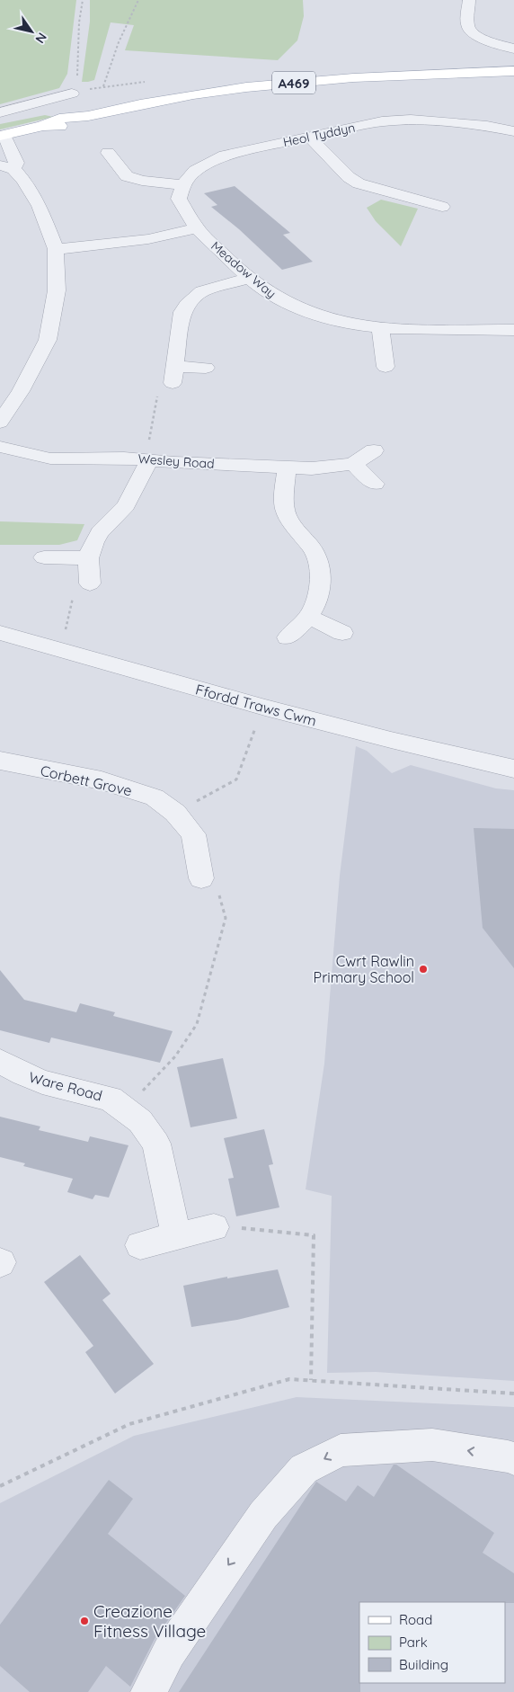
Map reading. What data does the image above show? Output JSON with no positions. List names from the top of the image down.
{
  "streets": {
    "main road": ["A469"],
    "street": [
      "Heol Tyddyn",
      "Meadow Way",
      "Wesley Road",
      "Ffordd Traws Cwm",
      "Corbett Grove",
      "Ware Road"
    ]
  },
  "places": ["Cwrt Rawlin Primary School", "Creazione Fitness Village"],
  "legend": ["Road", "Park", "Building"],
  "north": "bottom right"
}
